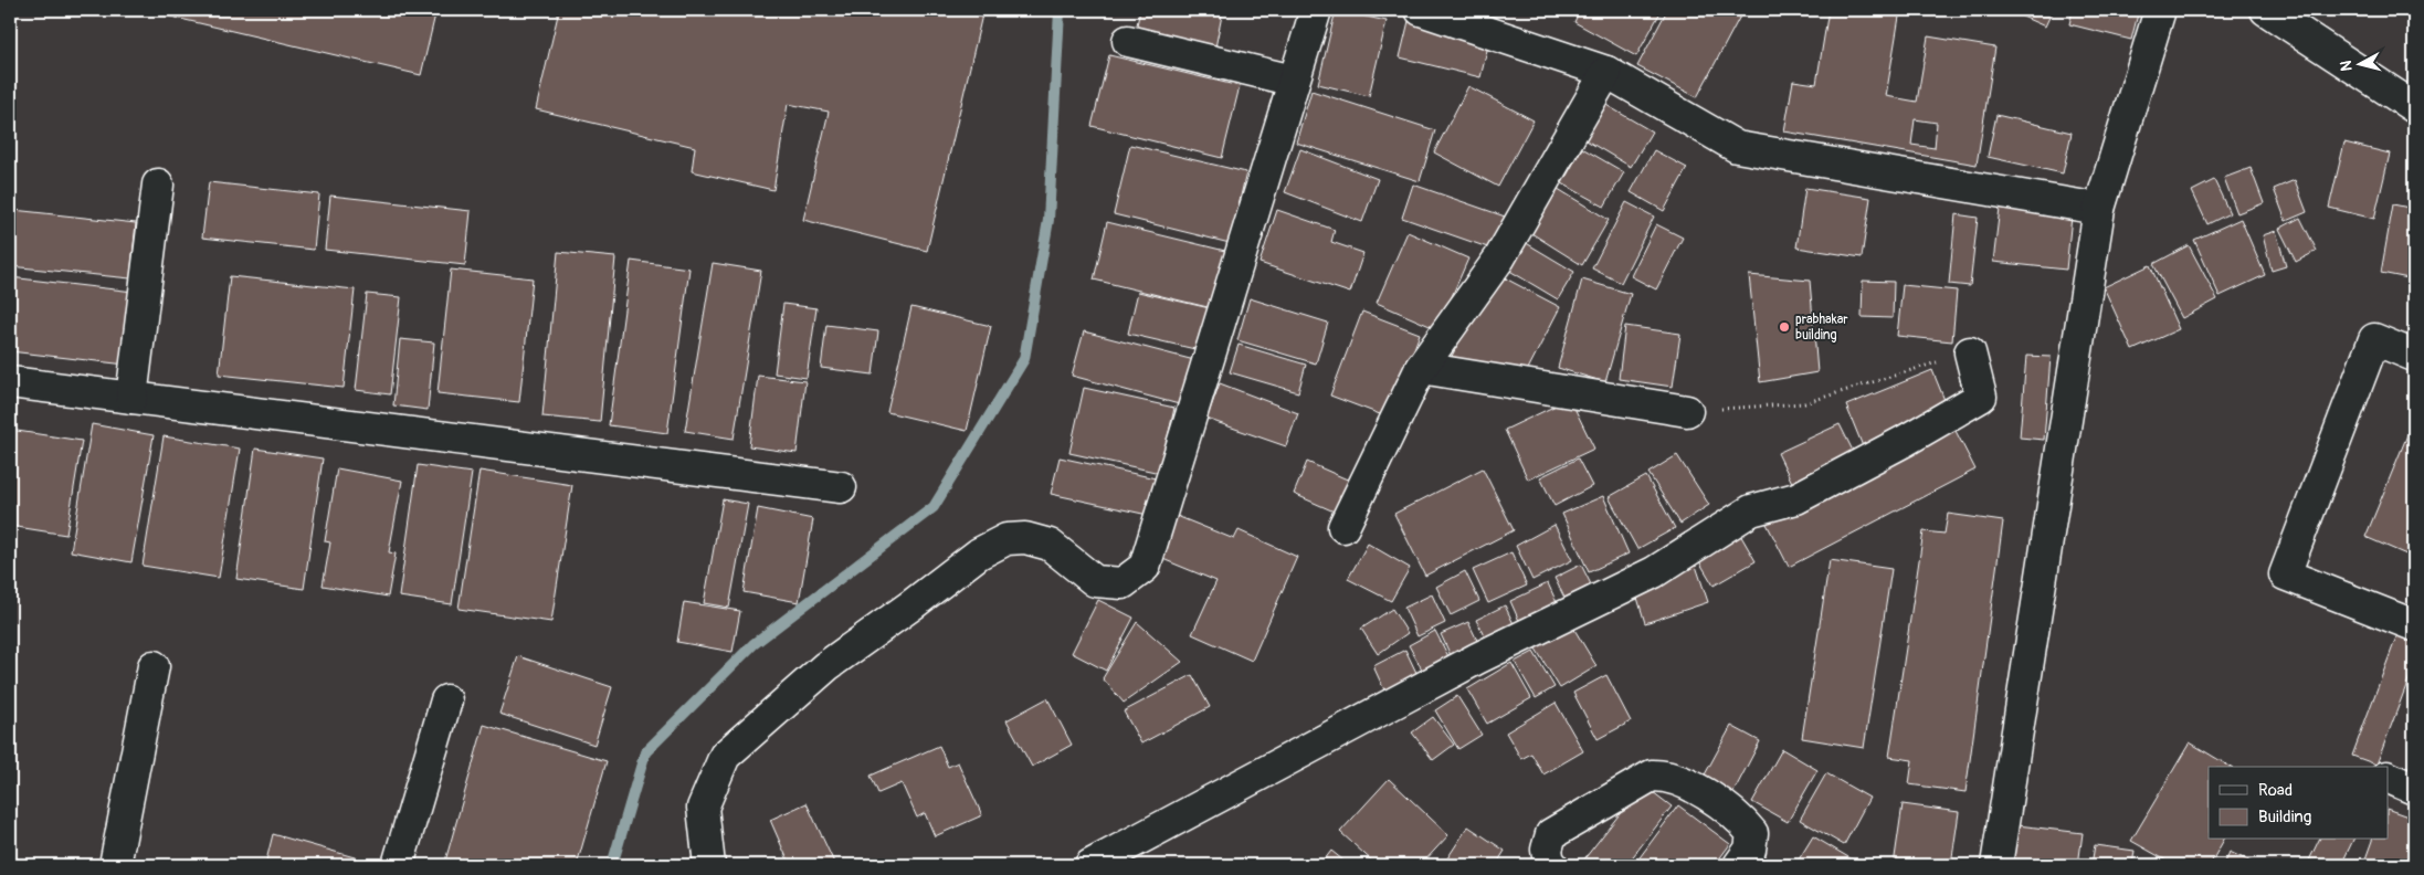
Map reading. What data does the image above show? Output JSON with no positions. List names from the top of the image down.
{
  "places": ["prabhakar building"],
  "legend": ["Road", "Building"],
  "north": "left"
}
